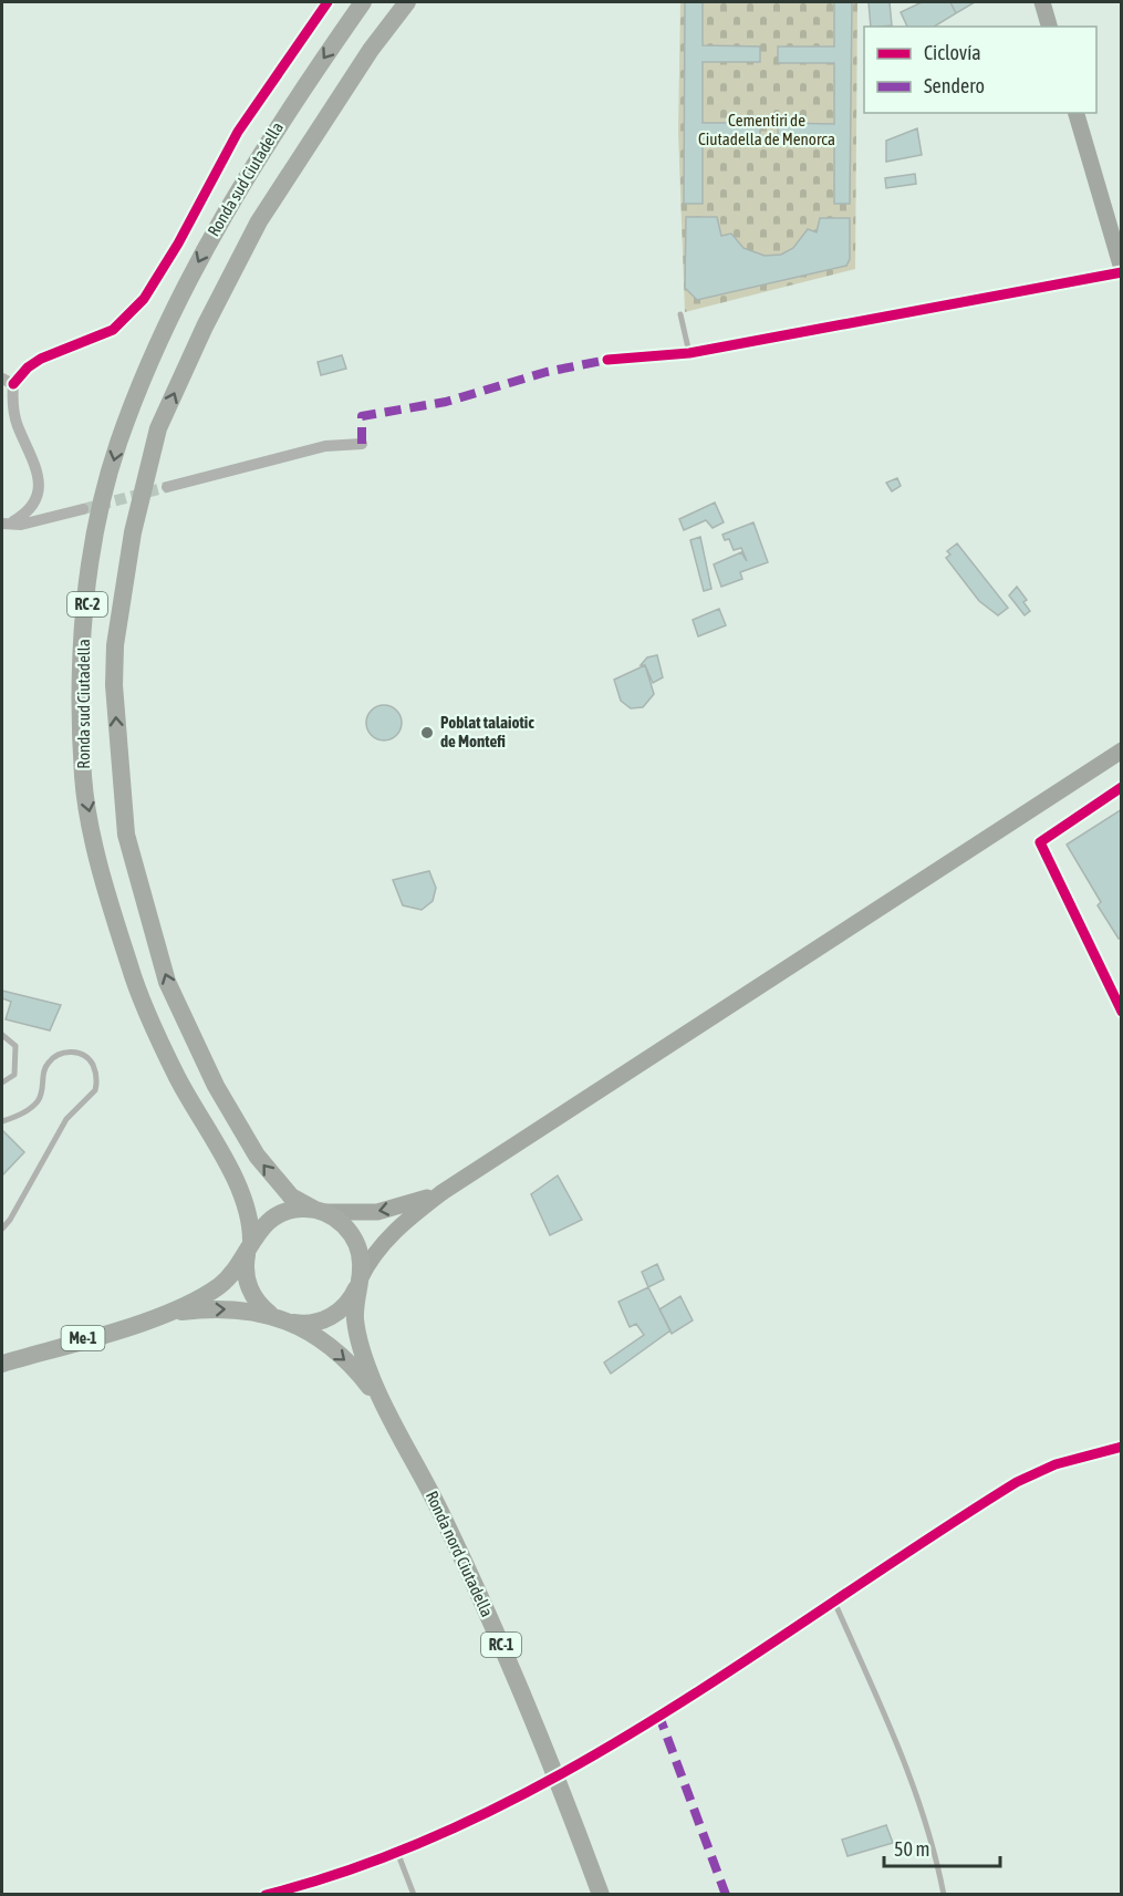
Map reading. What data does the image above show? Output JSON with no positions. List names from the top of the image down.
{
  "streets": {
    "main road": [
      "Ronda sud Ciutadella",
      "RC-2",
      "Me-1",
      "Ronda nord Ciutadella",
      "RC-1"
    ]
  },
  "crossings": [
    ["Ronda sud Ciutadella", "Me-1"],
    ["Ronda sud Ciutadella", "RC-1"],
    ["Me-1", "RC-1"],
    ["Ronda nord Ciutadella", "RC-1"]
  ],
  "parks": ["Cementiri de Ciutadella de Menorca"],
  "places": ["Poblat talaiotic de Montefi"],
  "legend": ["Ciclovía", "Sendero"],
  "scale_bar": "50 m"
}
